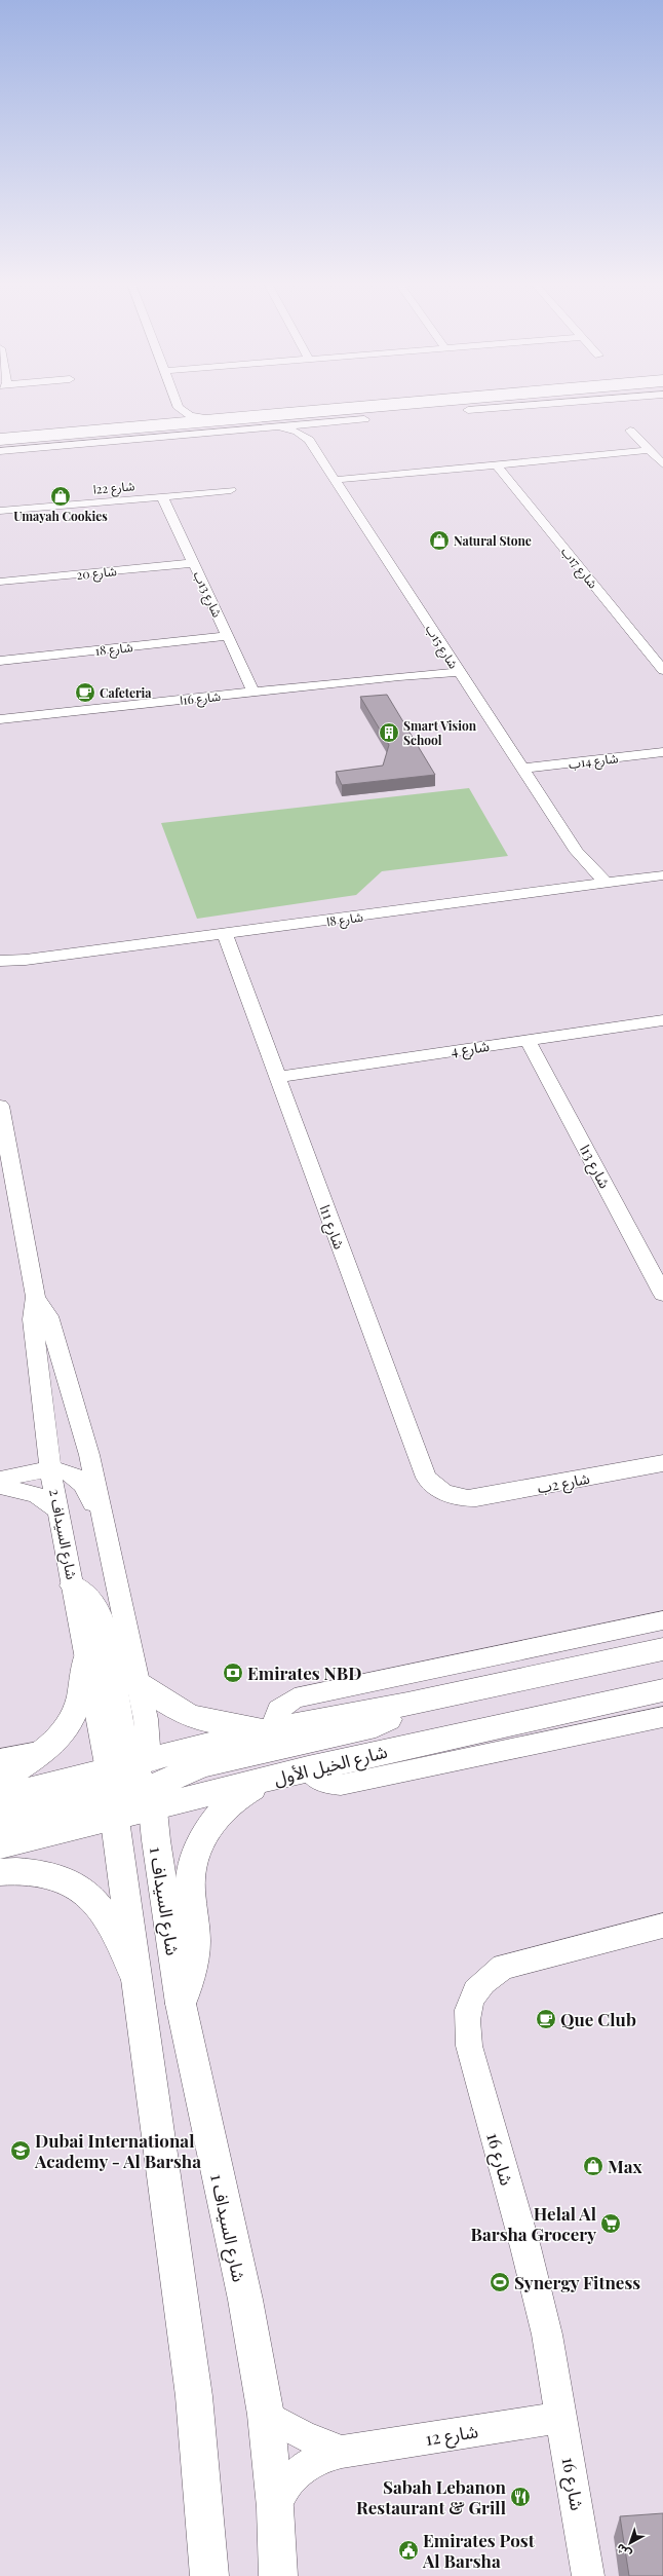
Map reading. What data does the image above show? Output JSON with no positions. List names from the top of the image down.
{
  "streets": {
    "street": [
      "شارع 22ا",
      "شارع 17ب",
      "شارع 20",
      "شارع 13ب",
      "شارع 15ب",
      "شارع 18",
      "شارع 16ا",
      "شارع 14ب",
      "شارع 8ا",
      "شارع 4",
      "شارع 13ا",
      "شارع 11ا",
      "شارع 2ب",
      "شارع السيداف 2",
      "شارع الخيل الأول",
      "شارع السيداف 1",
      "شارع 16",
      "شارع 12"
    ]
  },
  "crossings": [
    ["شارع 22ا", "شارع 13ب"],
    ["شارع 20", "شارع 13ب"],
    ["شارع 13ب", "شارع 18"],
    ["شارع 13ب", "شارع 16ا"],
    ["شارع 15ب", "شارع 16ا"],
    ["شارع 15ب", "شارع 14ب"],
    ["شارع 15ب", "شارع 8ا"],
    ["شارع 8ا", "شارع 11ا"],
    ["شارع 4", "شارع 13ا"],
    ["شارع 4", "شارع 11ا"],
    ["شارع 11ا", "شارع 2ب"],
    ["شارع السيداف 2", "شارع الخيل الأول"],
    ["شارع السيداف 2", "شارع السيداف 1"],
    ["شارع الخيل الأول", "شارع السيداف 1"],
    ["شارع السيداف 1", "شارع 12"],
    ["شارع 16", "شارع 12"]
  ],
  "places": {
    "shop": ["Umayah Cookies", "Natural Stone", "Max"],
    "cafe": ["Cafeteria", "Que Club"],
    "building": ["Smart Vision School"],
    "bank": ["Emirates NBD"],
    "school or university": ["Dubai International Academy - Al Barsha"],
    "supermarket": ["Helal Al Barsha Grocery"],
    "sports": ["Synergy Fitness"],
    "restaurant": ["Sabah Lebanon Restaurant & Grill"],
    "public building": ["Emirates Post Al Barsha"]
  },
  "north": "bottom left"
}
